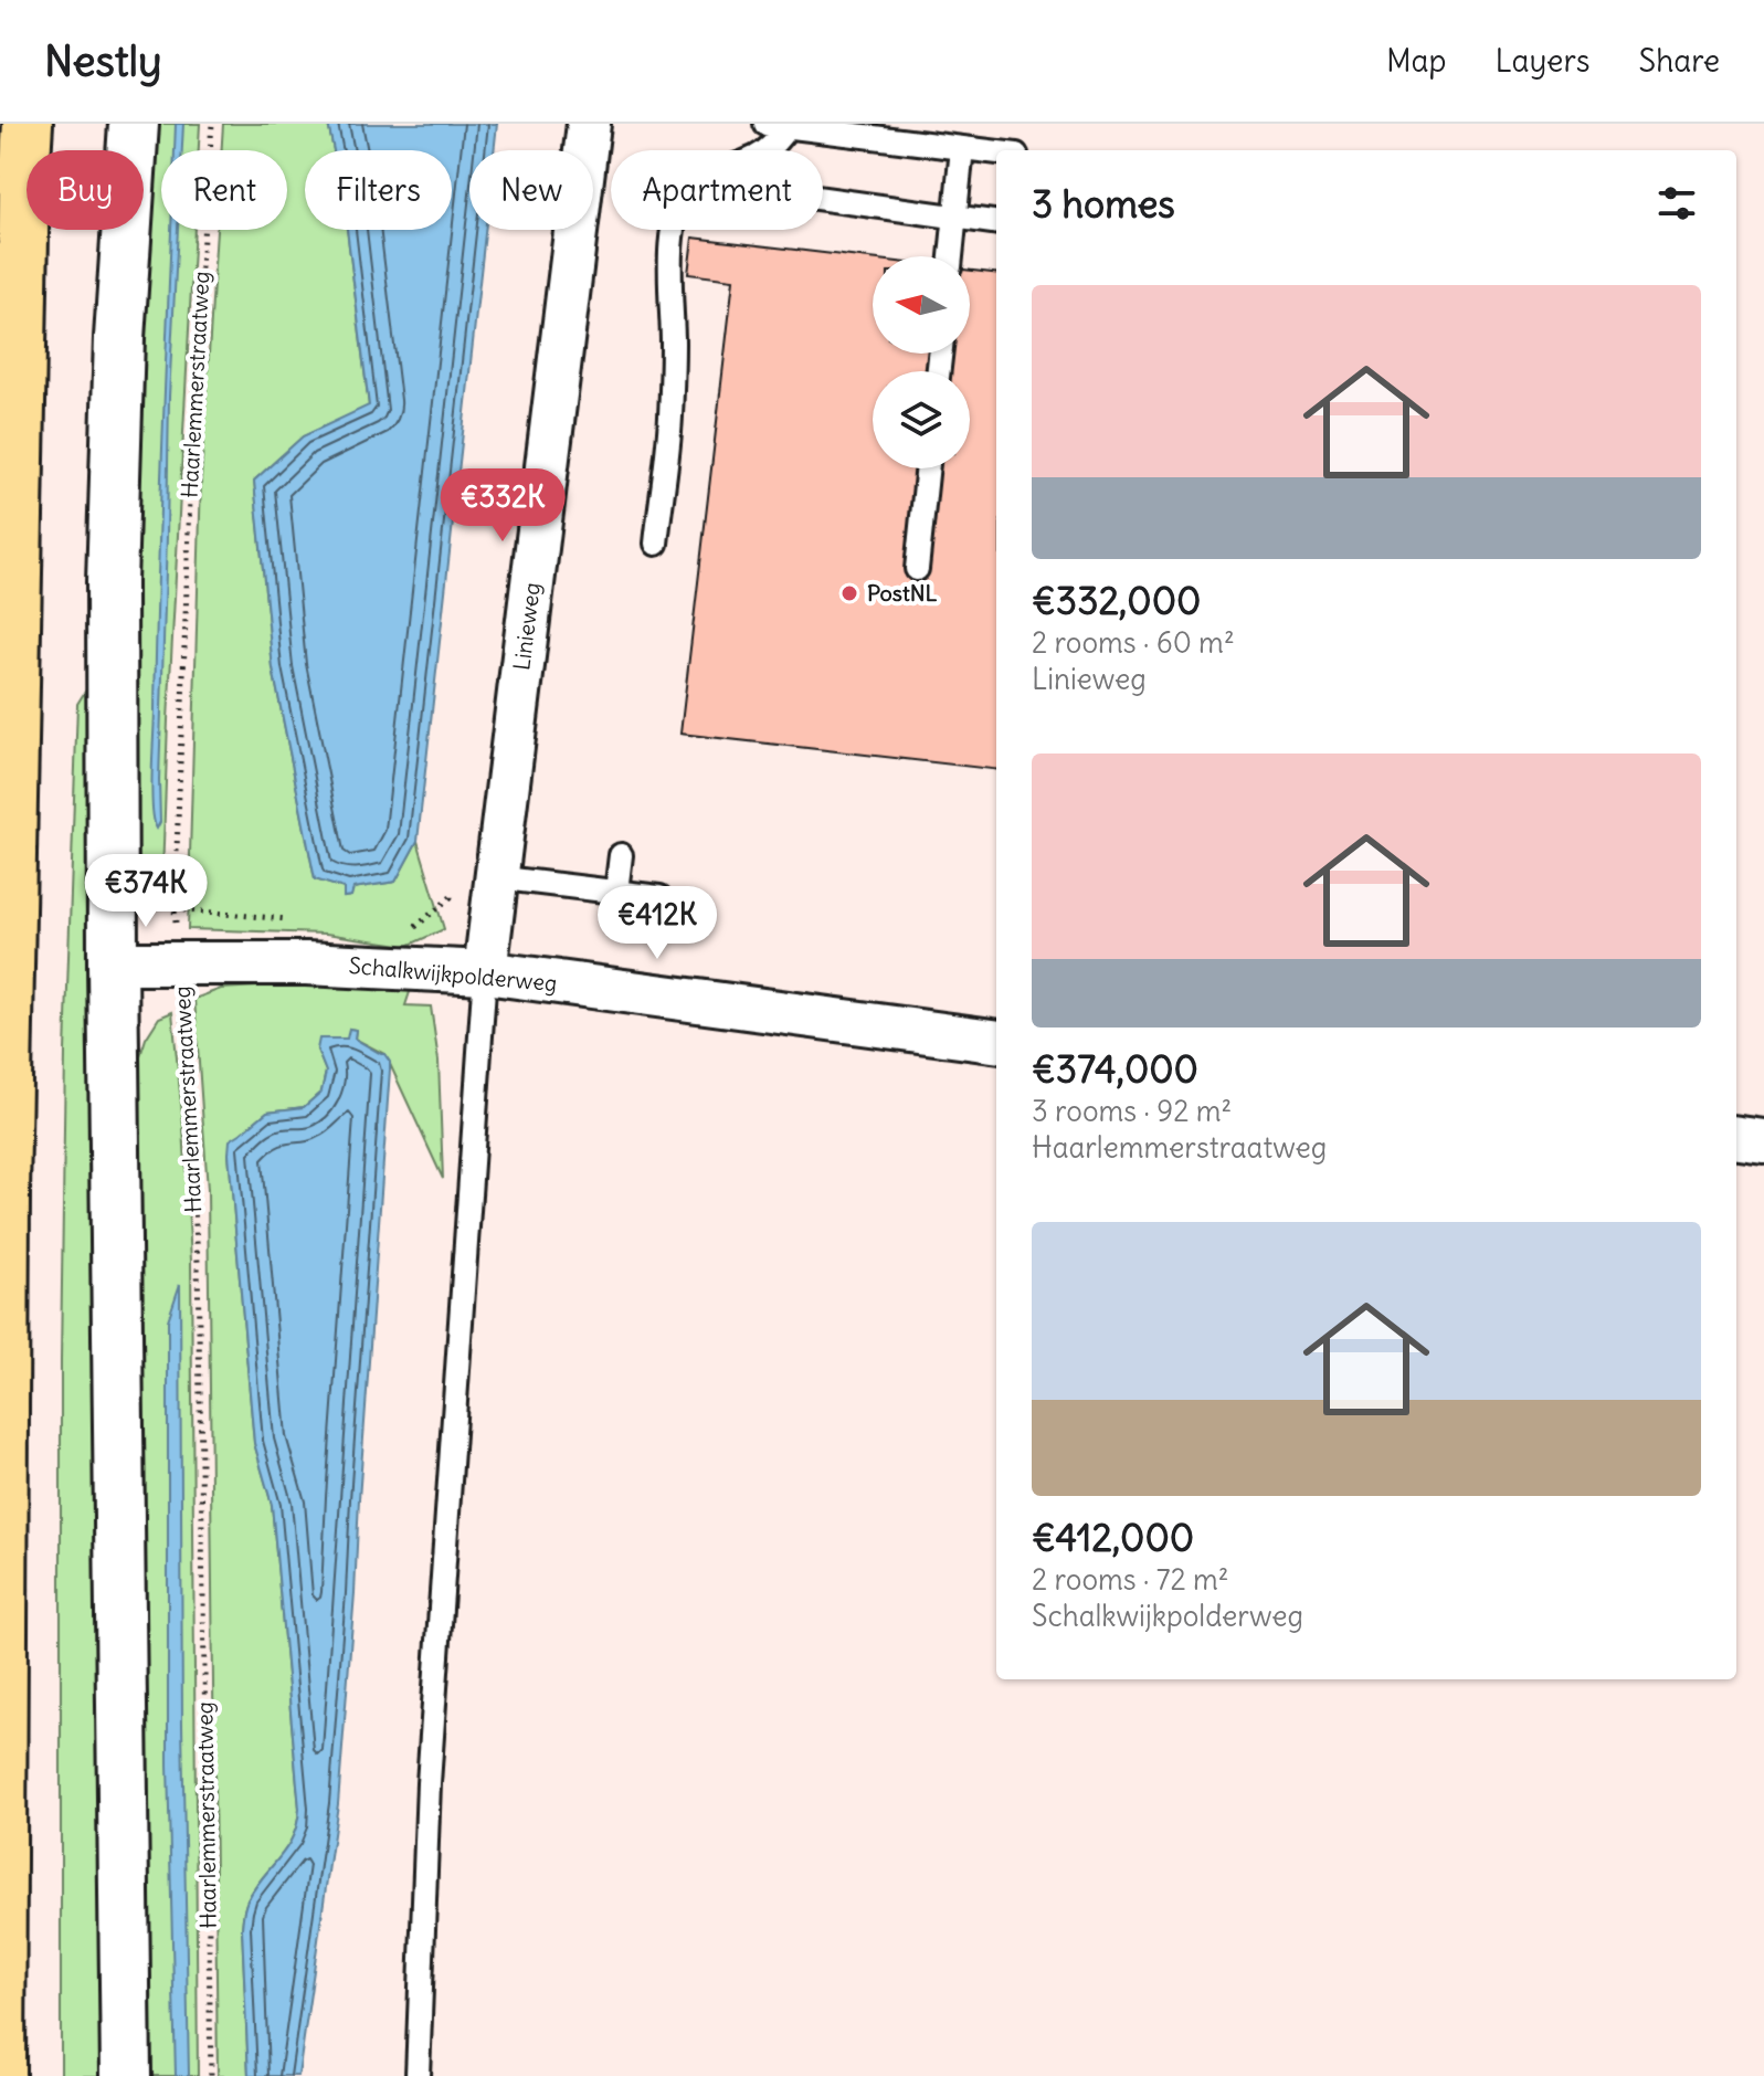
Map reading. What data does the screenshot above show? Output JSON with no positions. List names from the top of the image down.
{
  "streets": {
    "street": ["Linieweg", "Schalkwijkpolderweg"],
    "path": ["Haarlemmerstraatweg"]
  },
  "crossings": [
    ["Haarlemmerstraatweg", "Schalkwijkpolderweg"],
    ["Linieweg", "Schalkwijkpolderweg"]
  ],
  "places": ["PostNL"],
  "north": "left",
  "page": {
    "header": "Nestly",
    "nav": ["Map", "Layers", "Share"],
    "chip": [
      "Buy",
      "Rent",
      "Filters",
      "New",
      "Apartment"
    ],
    "heading": "3 homes",
    "list": [
      {
        "name": "€332,000",
        "note": "2 rooms · 60 m² · Linieweg"
      },
      {
        "name": "€374,000",
        "note": "3 rooms · 92 m² · Haarlemmerstraatweg"
      },
      {
        "name": "€412,000",
        "note": "2 rooms · 72 m² · Schalkwijkpolderweg"
      }
    ],
    "price": ["€332K", "€374K", "€412K"]
  }
}
